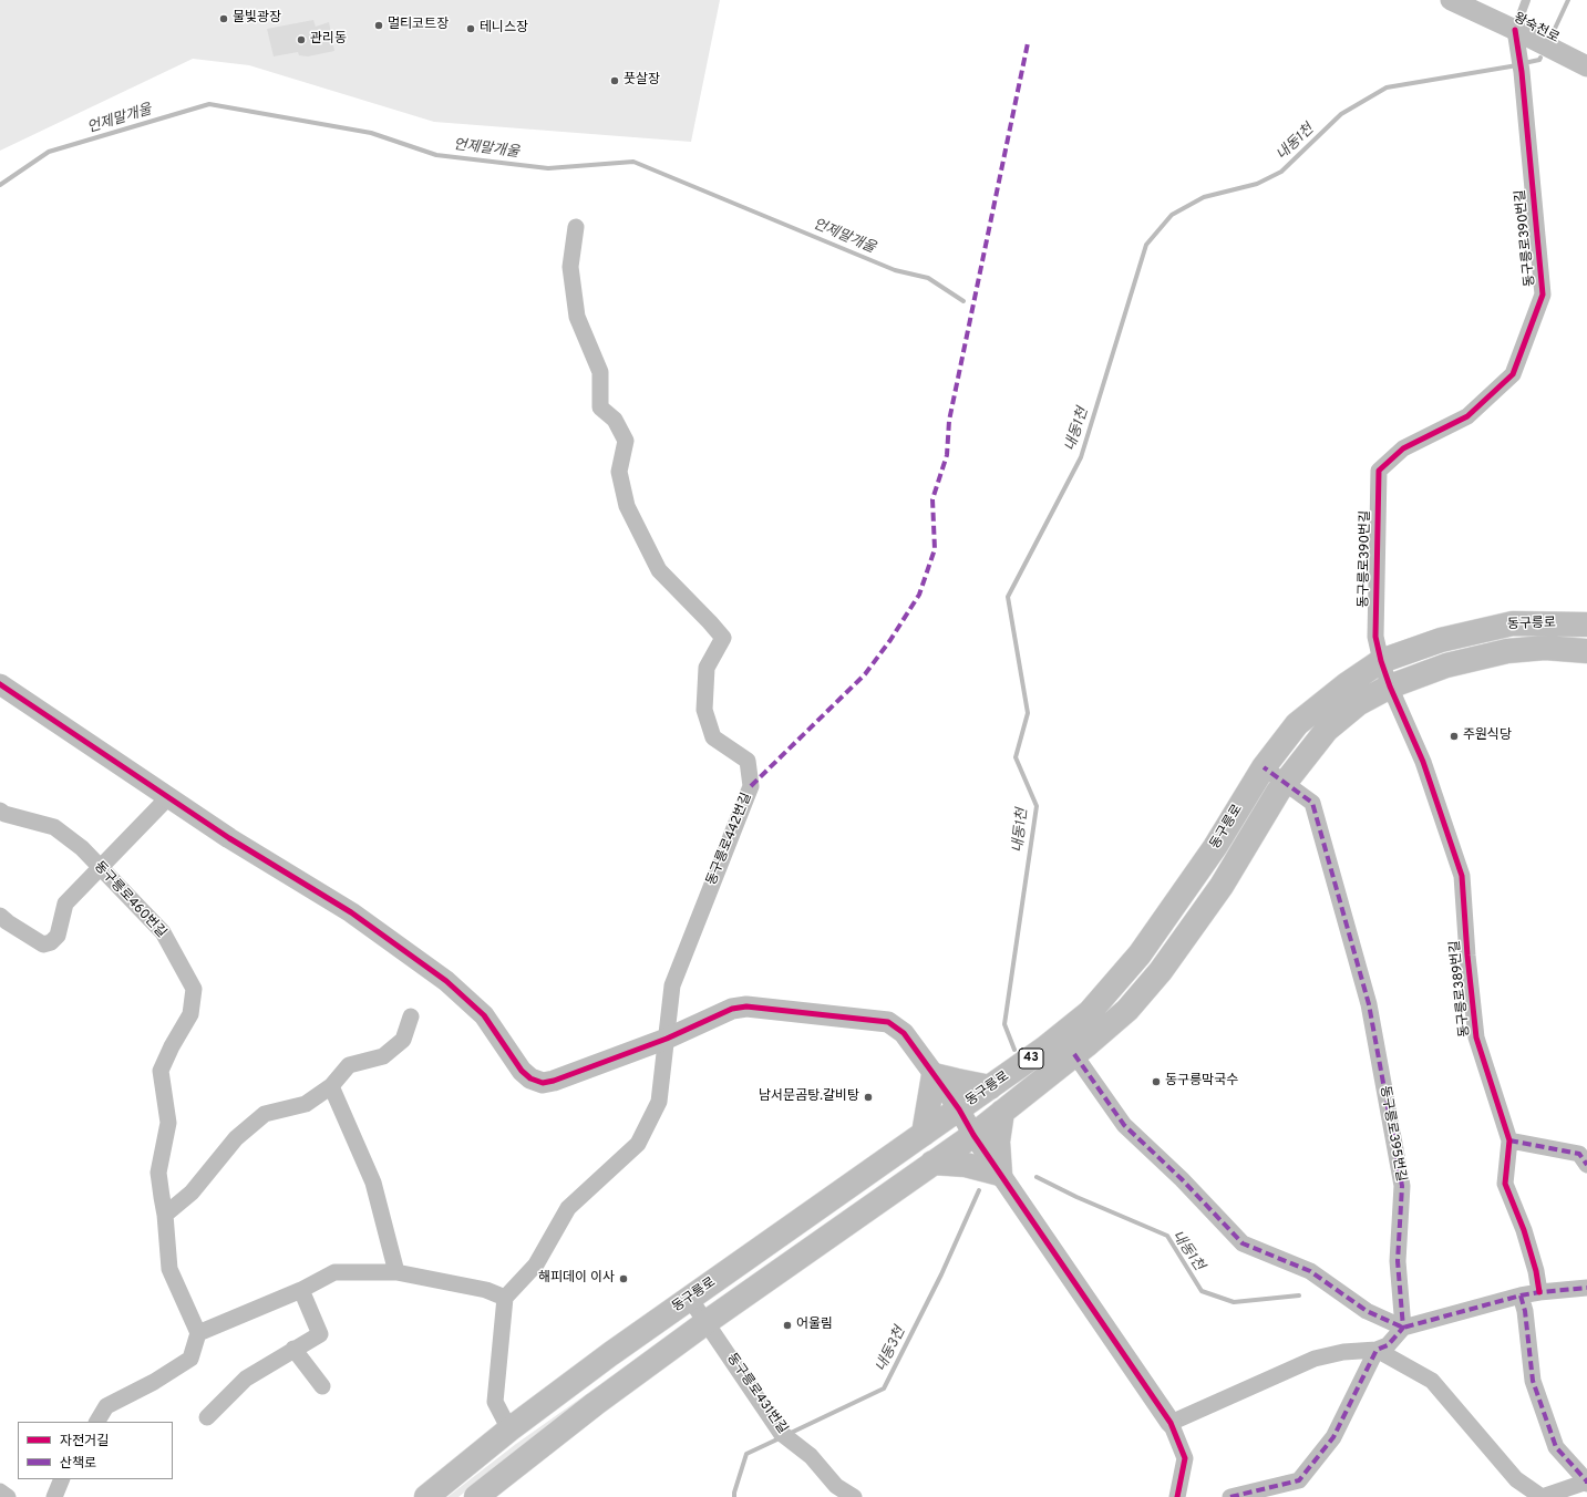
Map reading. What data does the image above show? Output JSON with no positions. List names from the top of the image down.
{
  "streets": {
    "main road": ["동구릉로", "43"],
    "street": [
      "왕숙천로",
      "동구릉로390번길",
      "동구릉로442번길",
      "동구릉로460번길",
      "동구릉로389번길",
      "동구릉로395번길",
      "동구릉로431번길"
    ]
  },
  "crossings": [
    ["왕숙천로", "동구릉로390번길"],
    ["동구릉로390번길", "동구릉로"],
    ["동구릉로390번길", "동구릉로389번길"],
    ["동구릉로", "동구릉로389번길"],
    ["동구릉로", "동구릉로395번길"],
    ["동구릉로", "동구릉로431번길"]
  ],
  "water": ["언제말개울", "내동1천", "내동3천"],
  "places": [
    "물빛광장",
    "멀티코트장",
    "테니스장",
    "관리동",
    "풋살장",
    "주원식당",
    "동구릉막국수",
    "남서문곰탕.갈비탕",
    "해피데이 이사",
    "어울림"
  ],
  "legend": ["자전거길", "산책로"]
}
